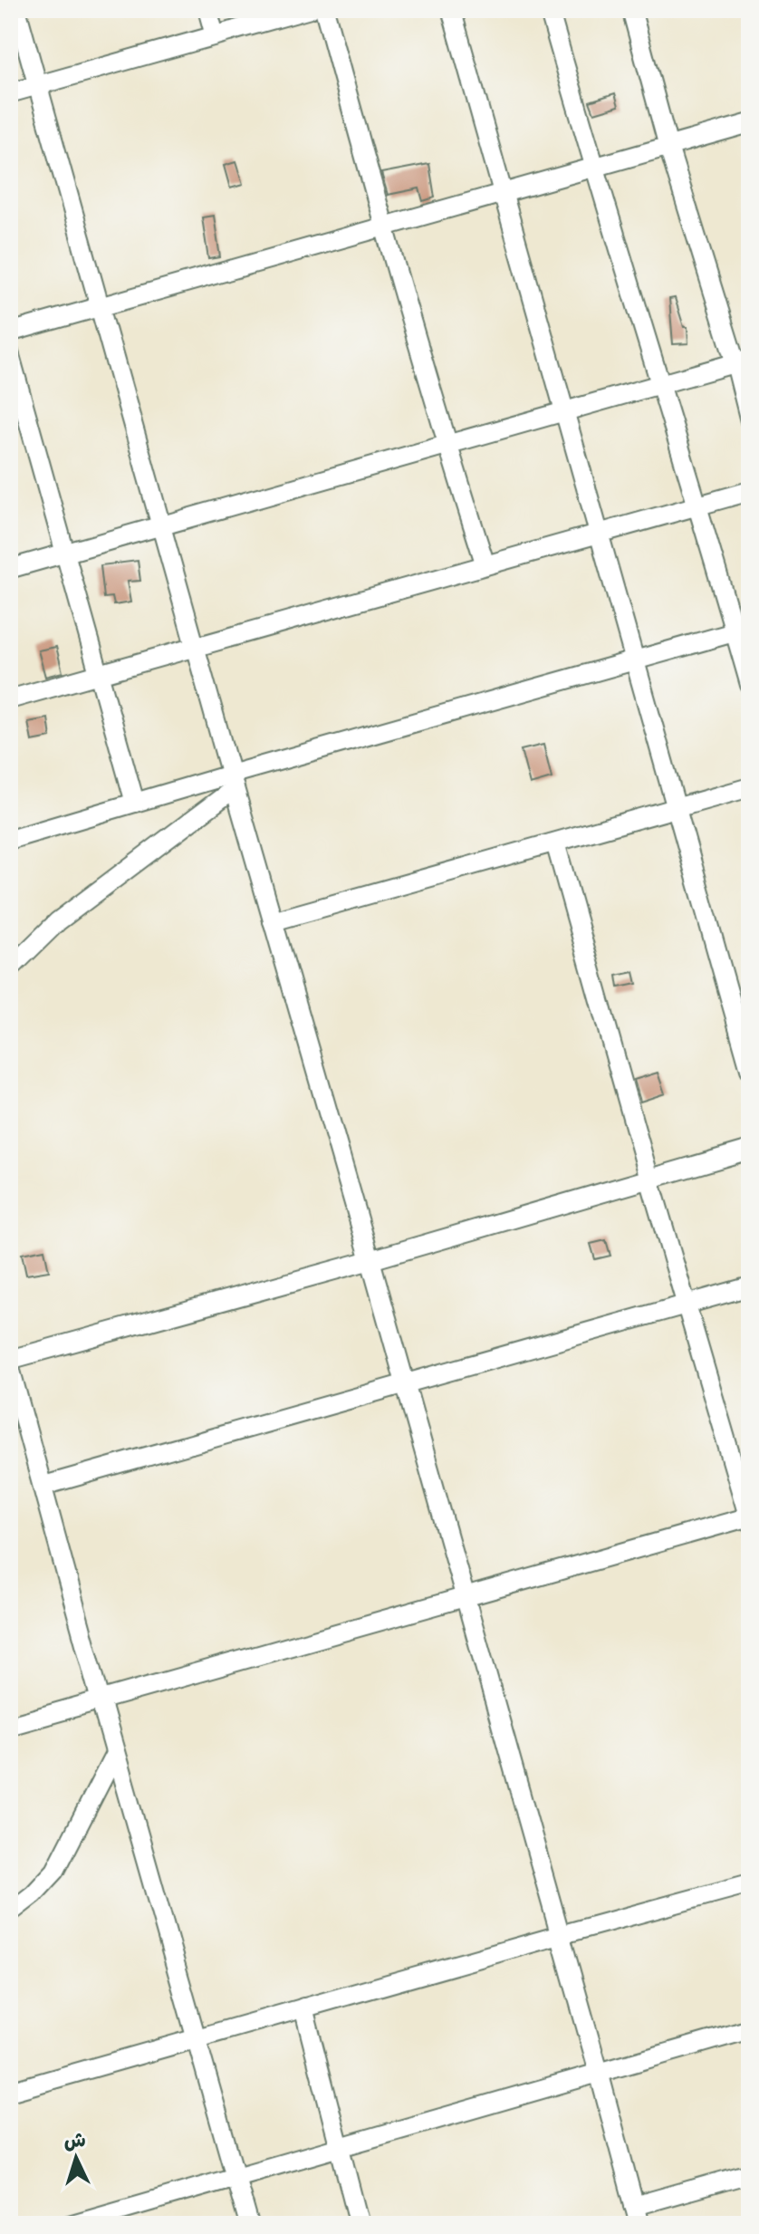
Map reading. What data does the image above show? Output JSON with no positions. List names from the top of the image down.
{
  "north": "top"
}
